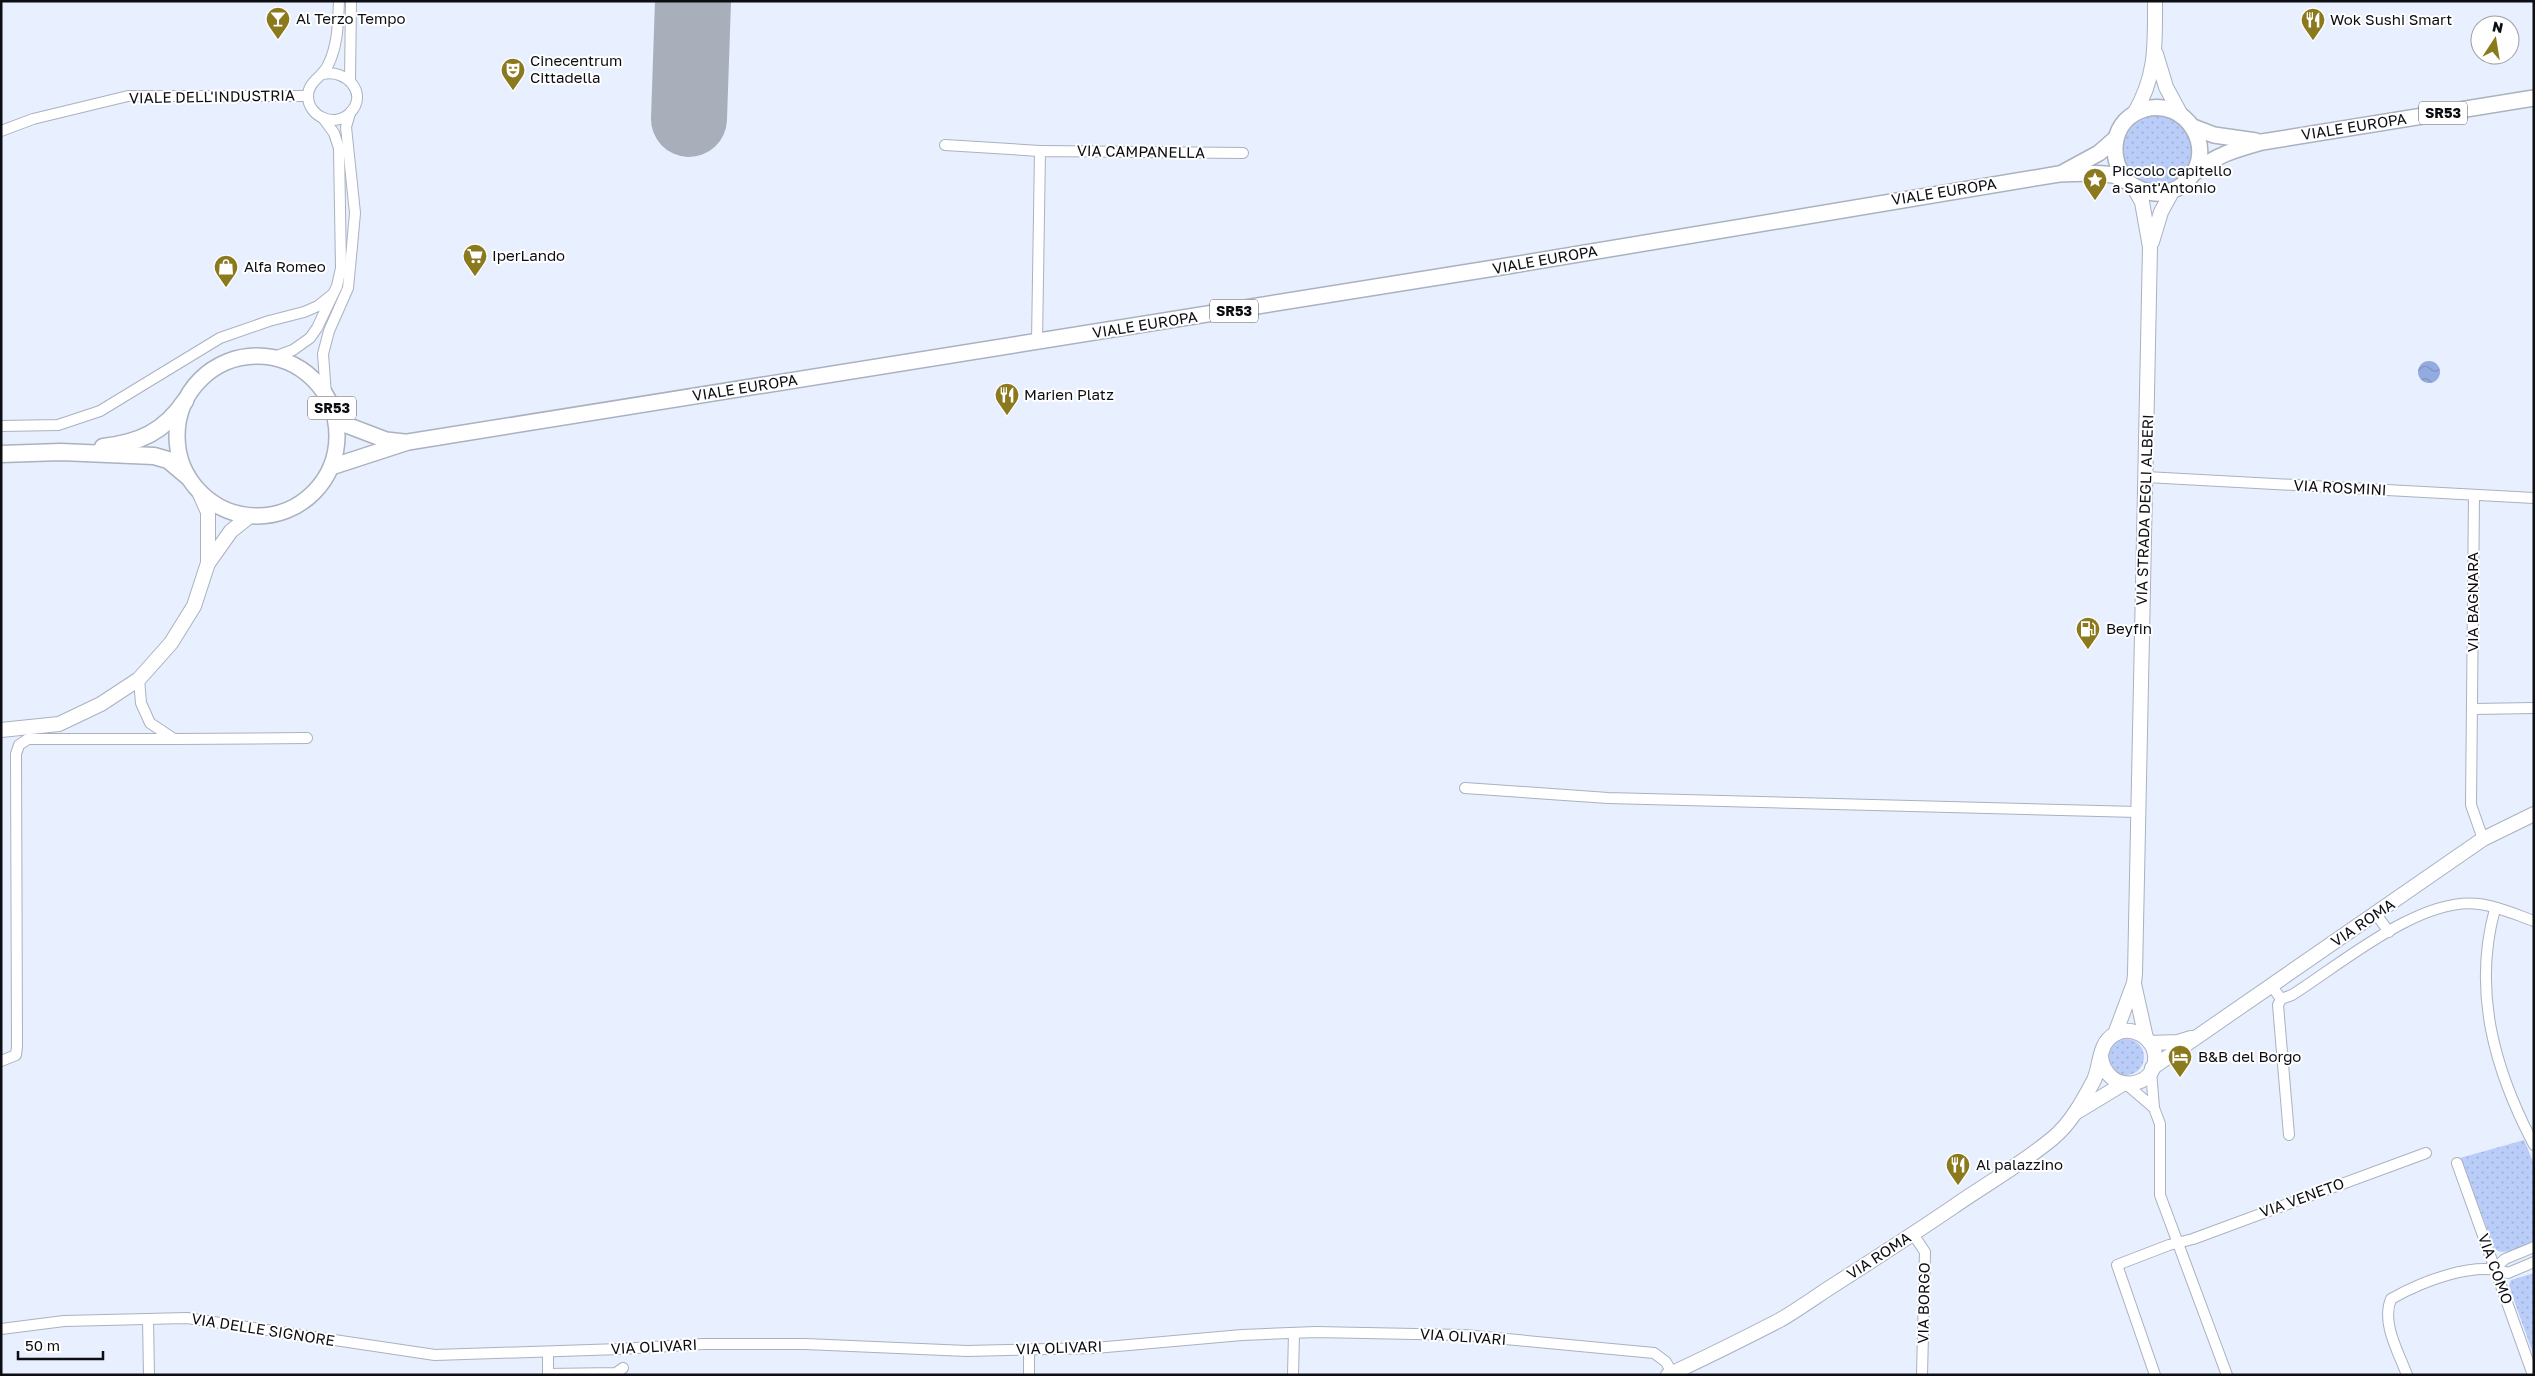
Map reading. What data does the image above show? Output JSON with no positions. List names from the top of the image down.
{
  "streets": {
    "highway": ["SR53"],
    "main road": ["VIALE EUROPA", "VIA STRADA DEGLI ALBERI", "VIA ROMA"],
    "street": [
      "VIALE DELL'INDUSTRIA",
      "VIA CAMPANELLA",
      "VIA ROSMINI",
      "VIA BAGNARA",
      "VIA VENETO",
      "VIA COMO",
      "VIA BORGO",
      "VIA DELLE SIGNORE",
      "VIA OLIVARI"
    ]
  },
  "crossings": [
    ["SR53", "VIALE EUROPA"],
    ["VIALE EUROPA", "VIA STRADA DEGLI ALBERI"],
    ["VIA ROSMINI", "VIA STRADA DEGLI ALBERI"],
    ["VIA ROSMINI", "VIA BAGNARA"],
    ["VIA STRADA DEGLI ALBERI", "VIA ROMA"],
    ["VIA BAGNARA", "VIA ROMA"],
    ["VIA ROMA", "VIA BORGO"],
    ["VIA ROMA", "VIA OLIVARI"],
    ["VIA DELLE SIGNORE", "VIA OLIVARI"]
  ],
  "places": {
    "bar": ["Al Terzo Tempo"],
    "restaurant": ["Wok Sushi Smart", "Marien Platz", "Al palazzino"],
    "theatre": ["Cinecentrum Cittadella"],
    "place": ["Piccolo capitello a Sant'Antonio"],
    "supermarket": ["IperLando"],
    "shop": ["Alfa Romeo"],
    "fuel station": ["Beyfin"],
    "hotel": ["B&B del Borgo"]
  },
  "scale_bar": "50 m",
  "north": "top"
}
